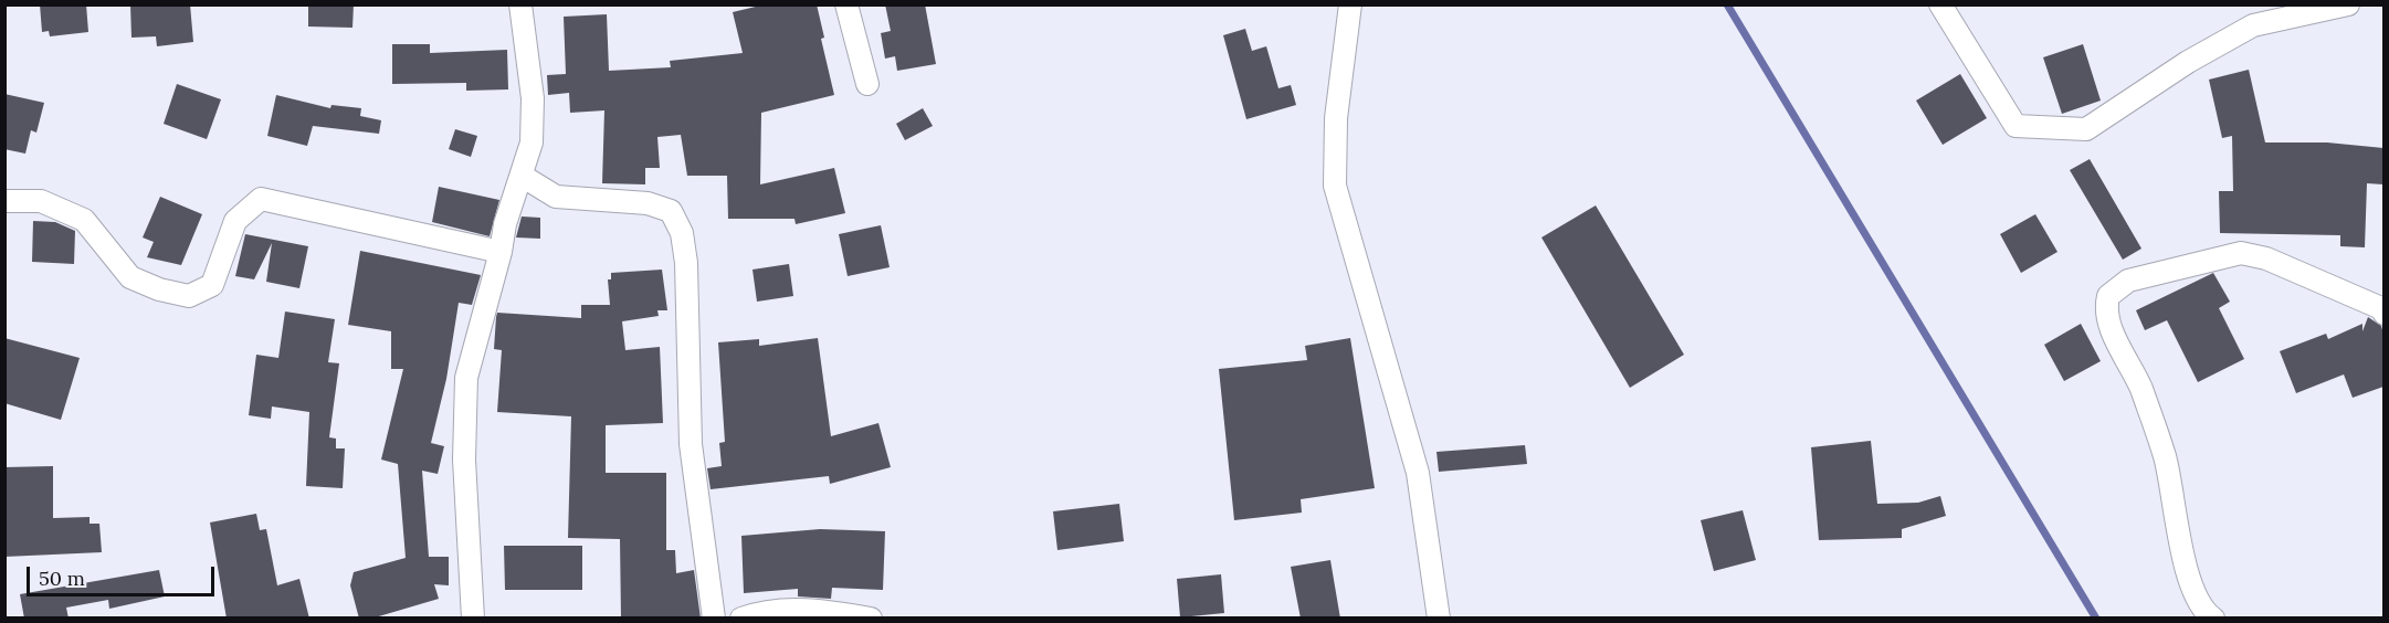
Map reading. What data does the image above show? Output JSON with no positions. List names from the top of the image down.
{
  "scale_bar": "50 m"
}
